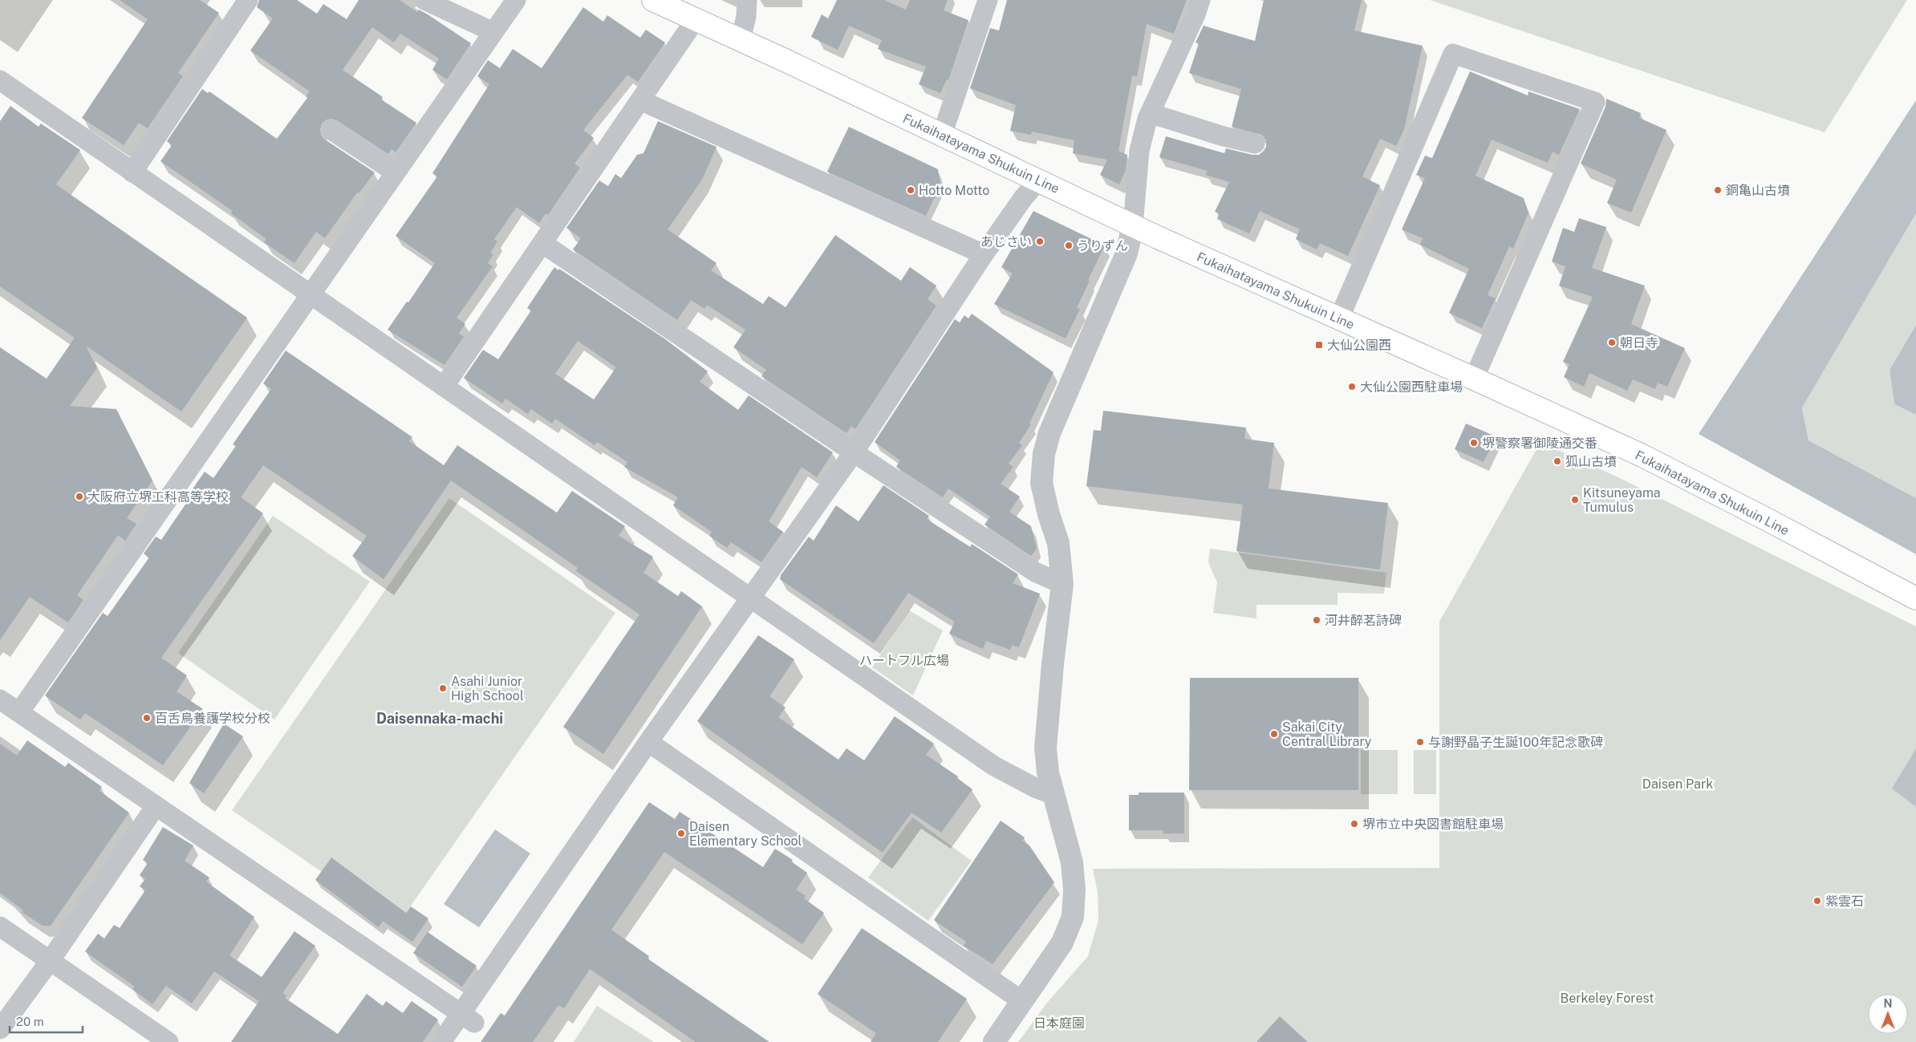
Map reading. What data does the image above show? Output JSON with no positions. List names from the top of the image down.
{
  "streets": {
    "main road": ["Fukaihatayama Shukuin Line"]
  },
  "districts": ["Daisennaka-machi"],
  "parks": [
    "ハートフル広場",
    "Daisen Park",
    "Berkeley Forest",
    "日本庭園"
  ],
  "places": {
    "other": [
      "Hotto Motto",
      "銅亀山古墳",
      "あじさい",
      "うりずん",
      "朝日寺",
      "大仙公園西駐車場",
      "堺警察署御陵通交番",
      "狐山古墳",
      "大阪府立堺工科高等学校",
      "Kitsuneyama Tumulus",
      "河井醉茗詩碑",
      "Asahi Junior High School",
      "百舌鳥養護学校分校",
      "Sakai City Central Library",
      "与謝野晶子生誕100年記念歌碑",
      "堺市立中央図書館駐車場",
      "Daisen Elementary School",
      "紫雲石"
    ],
    "transit": ["大仙公園西"]
  },
  "scale_bar": "20 m",
  "north": "top"
}
